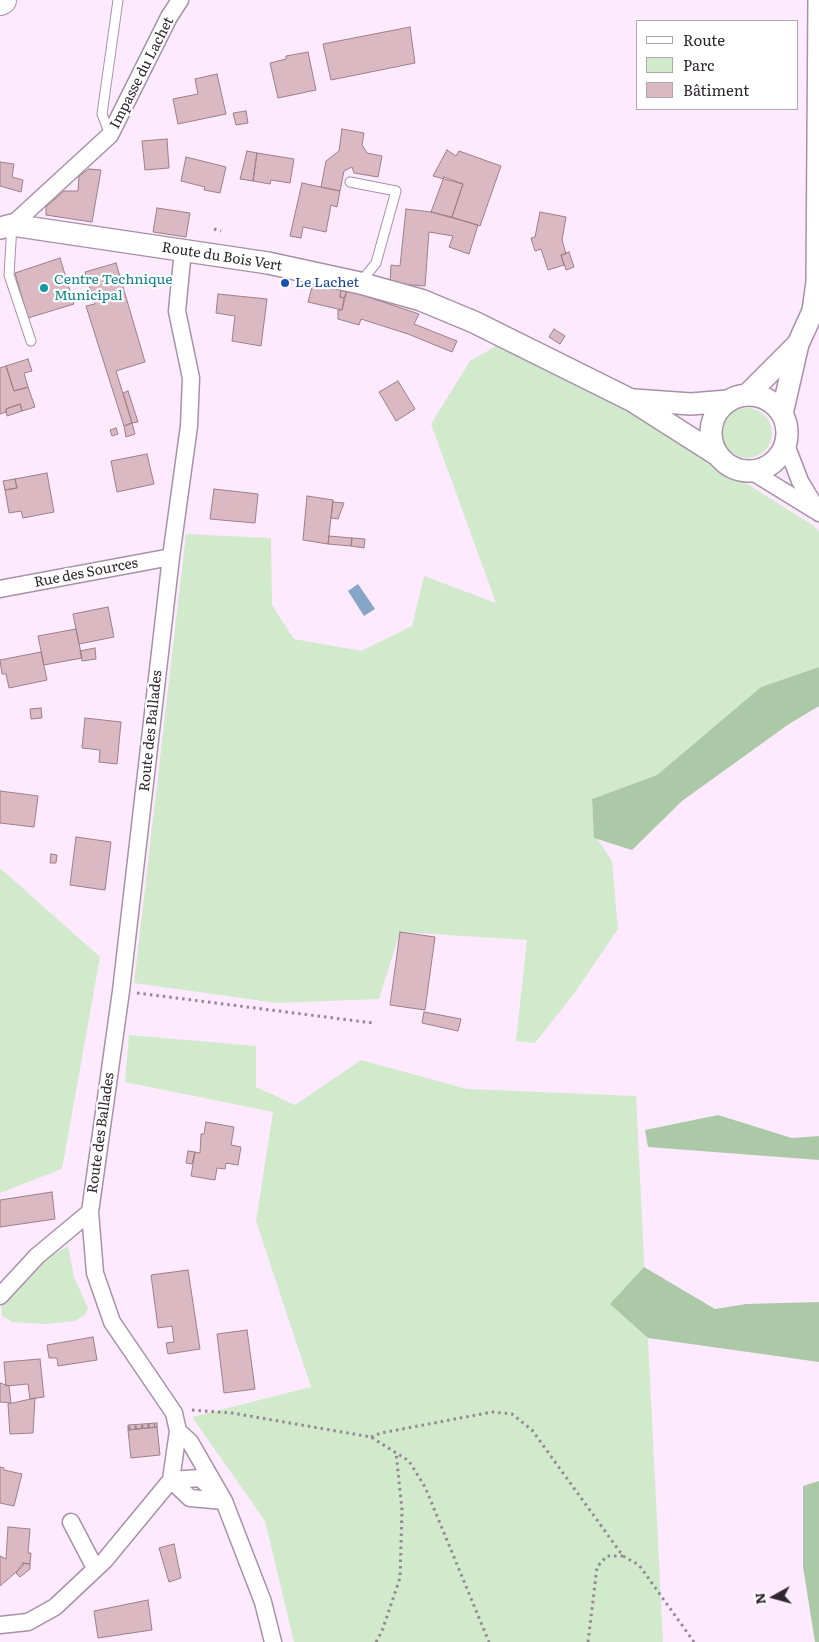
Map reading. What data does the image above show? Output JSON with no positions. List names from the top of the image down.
{
  "streets": {
    "street": [
      "Impasse du Lachet",
      "Route du Bois Vert",
      "Rue des Sources",
      "Route des Ballades"
    ]
  },
  "crossings": [
    ["Impasse du Lachet", "Route du Bois Vert"],
    ["Route du Bois Vert", "Route des Ballades"],
    ["Rue des Sources", "Route des Ballades"]
  ],
  "places": ["Le Lachet", "Centre Technique Municipal"],
  "legend": ["Route", "Parc", "Bâtiment"],
  "north": "left"
}
